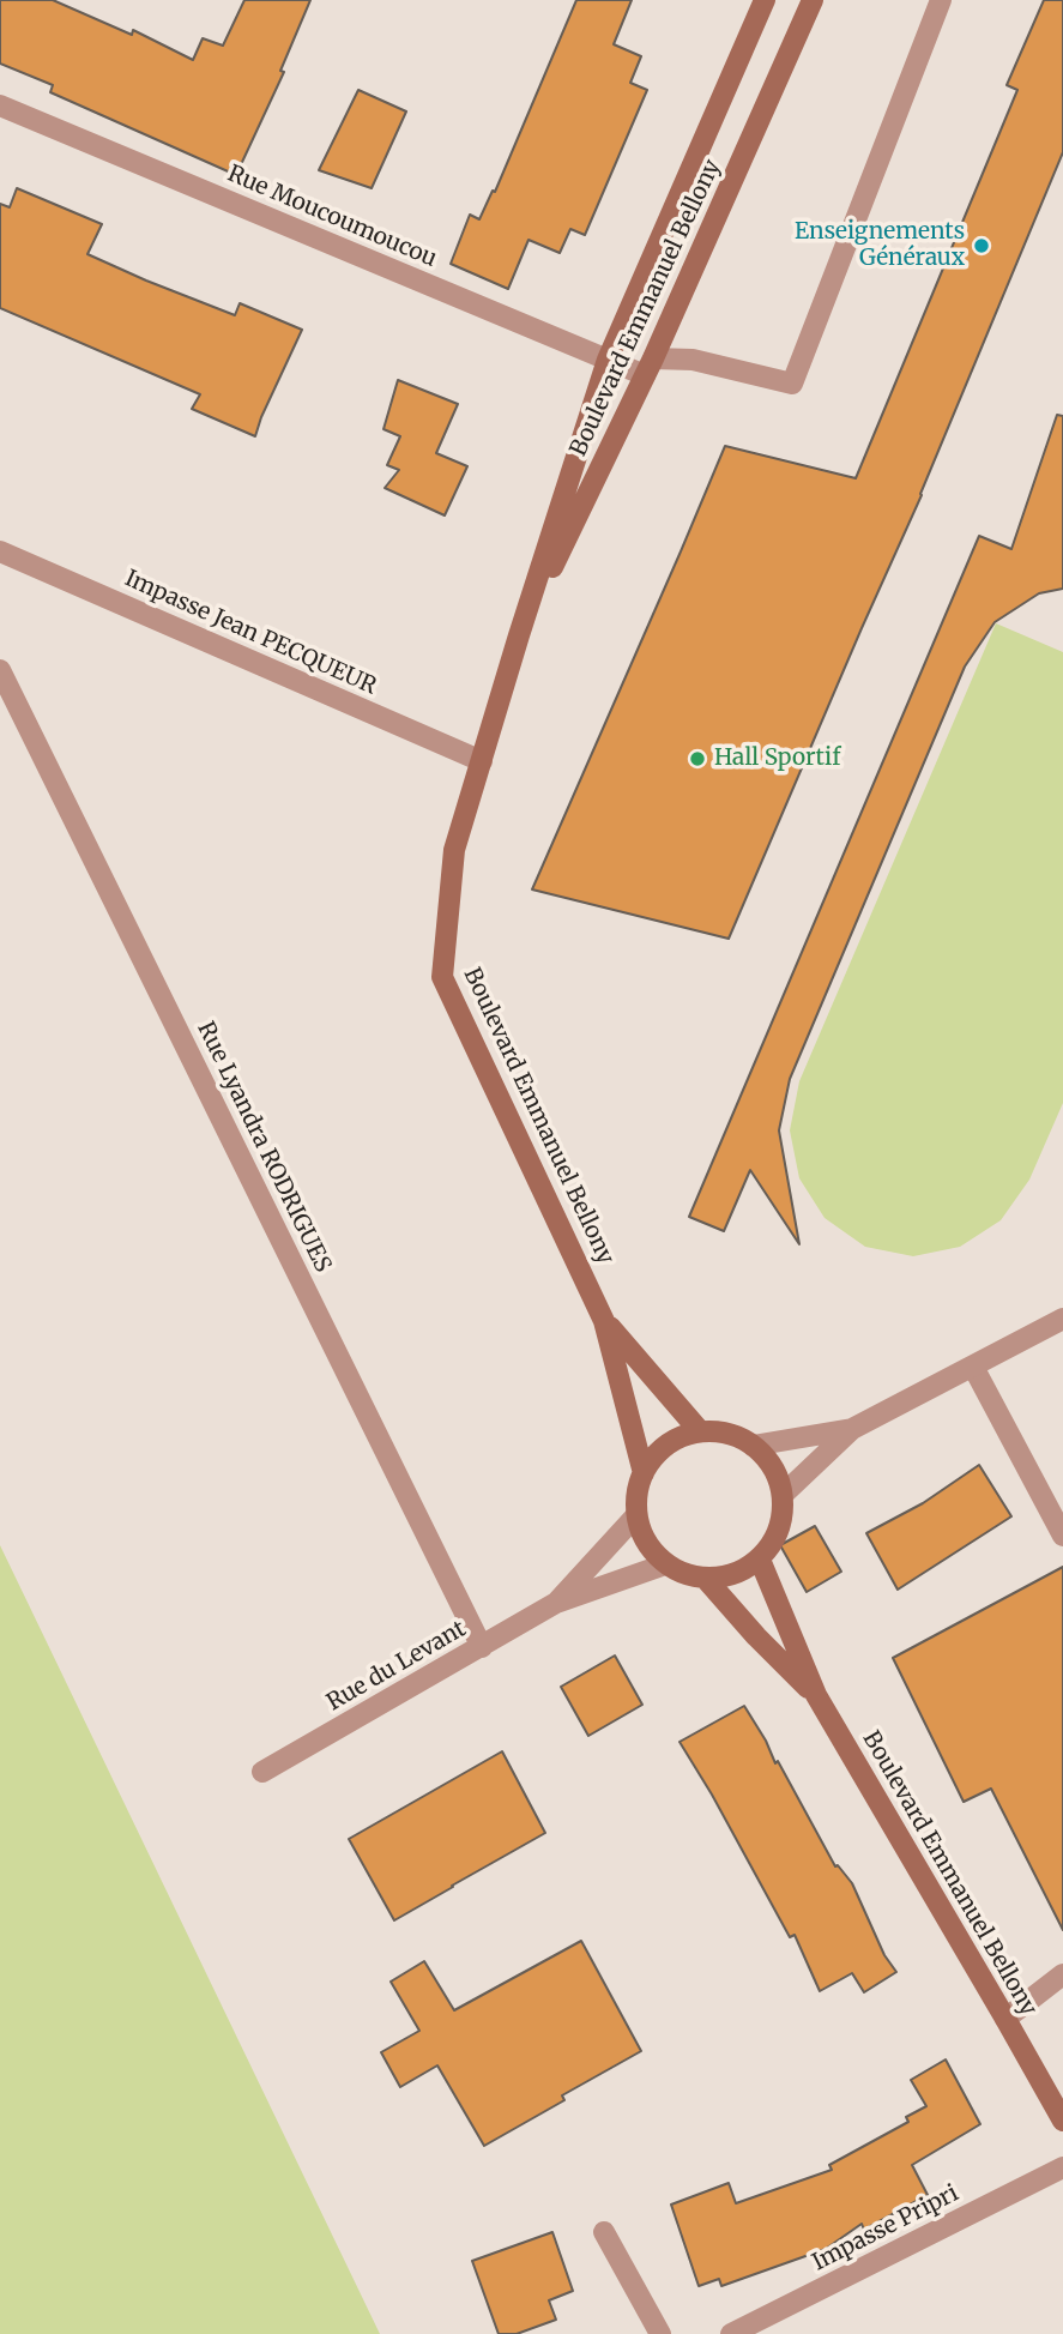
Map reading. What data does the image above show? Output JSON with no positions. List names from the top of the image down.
{
  "streets": {
    "street": [
      "Rue Moucoumoucou",
      "Boulevard Emmanuel Bellony",
      "Impasse Jean PECQUEUR",
      "Rue Lyandra RODRIGUES",
      "Rue du Levant",
      "Impasse Pripri"
    ]
  },
  "crossings": [
    ["Rue Moucoumoucou", "Boulevard Emmanuel Bellony"],
    ["Boulevard Emmanuel Bellony", "Impasse Jean PECQUEUR"],
    ["Boulevard Emmanuel Bellony", "Rue du Levant"],
    ["Rue Lyandra RODRIGUES", "Rue du Levant"]
  ],
  "places": ["Enseignements Généraux", "Hall Sportif"]
}
